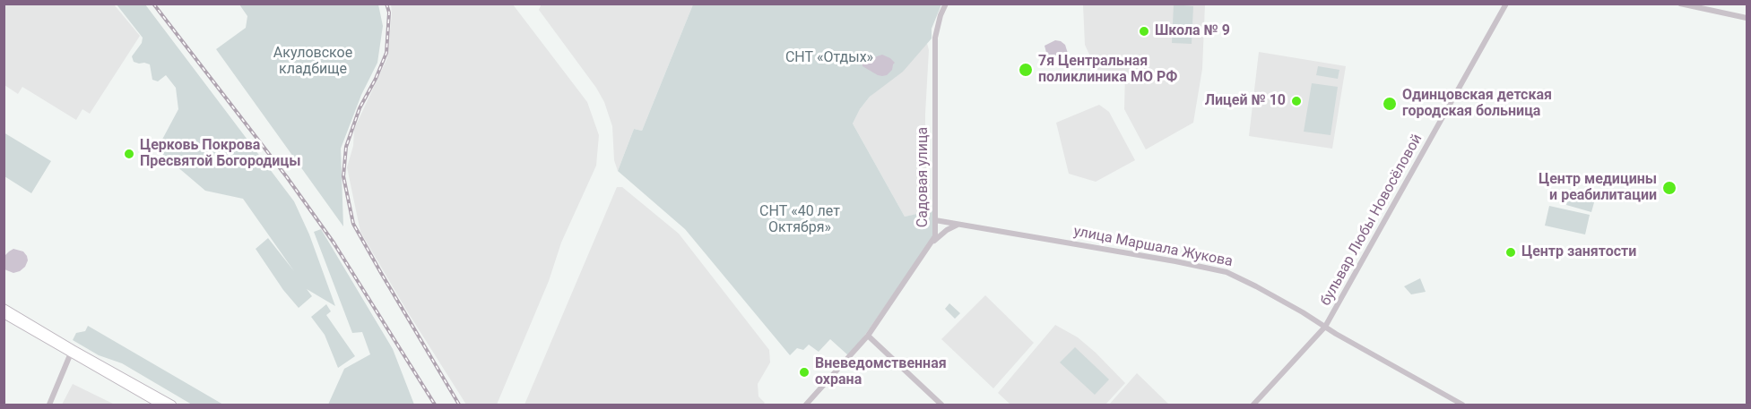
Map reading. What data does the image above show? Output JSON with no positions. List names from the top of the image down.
{
  "streets": {
    "street": ["Садовая улица", "бульвар Любы Новосёловой", "улица Маршала Жукова"]
  },
  "crossings": [
    ["Садовая улица", "улица Маршала Жукова"],
    ["бульвар Любы Новосёловой", "улица Маршала Жукова"]
  ],
  "parks": ["Акуловское кладбище", "СНТ «Отдых»", "СНТ «40 лет Октября»"],
  "places": [
    "Школа № 9",
    "7я Центральная поликлиника МО РФ",
    "Лицей № 10",
    "Одинцовская детская городская больница",
    "Церковь Покрова Пресвятой Богородицы",
    "Центр медицины и реабилитации",
    "Центр занятости",
    "Вневедомственная охрана"
  ]
}
